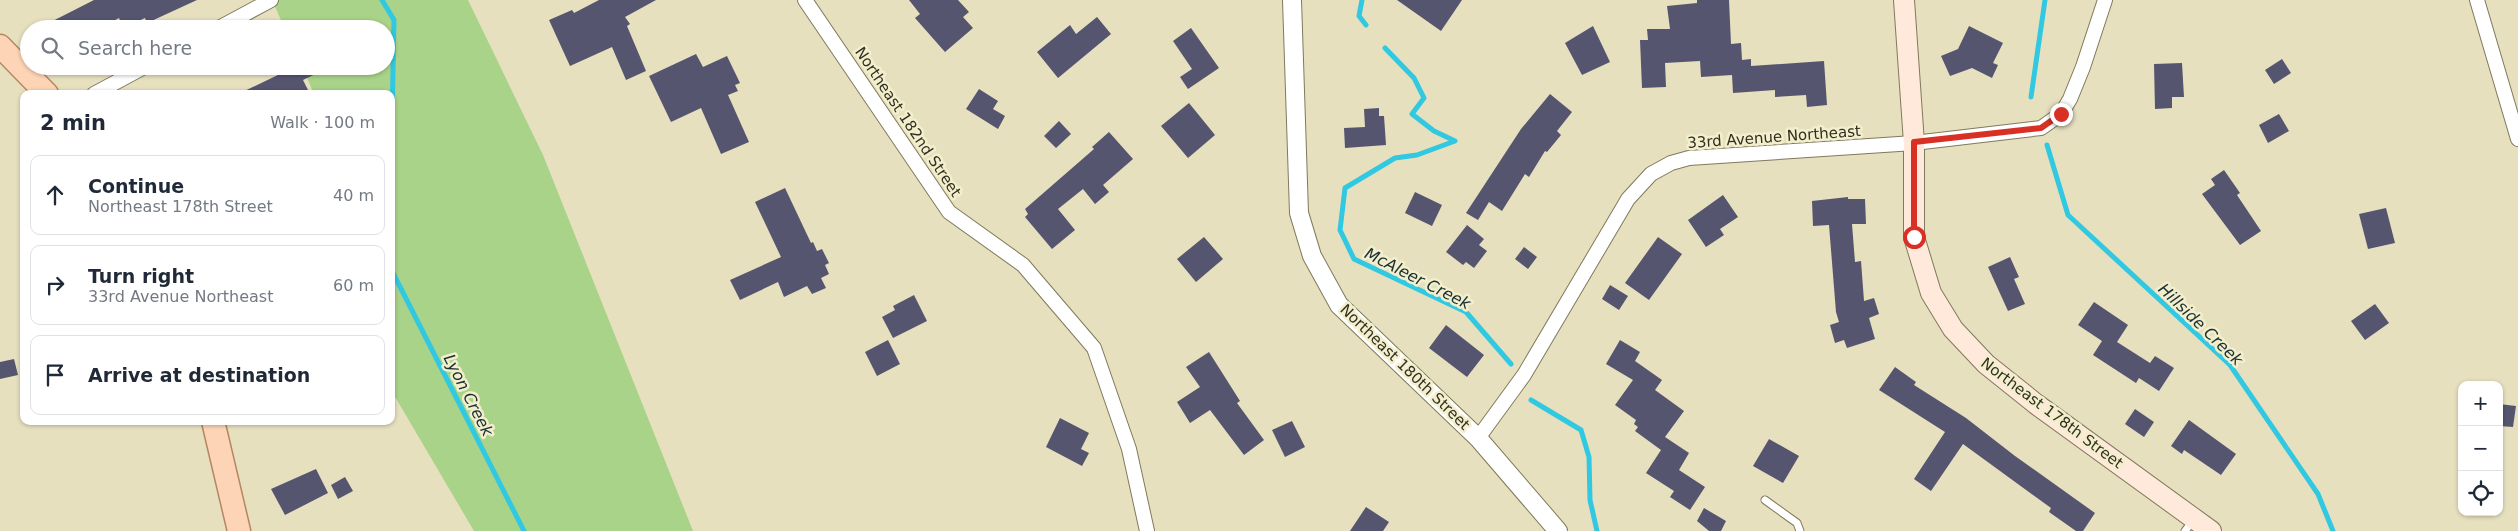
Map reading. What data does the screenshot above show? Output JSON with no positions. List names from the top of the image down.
{
  "streets": {
    "main road": ["Northeast 178th Street"],
    "street": ["Northeast 182nd Street", "33rd Avenue Northeast", "Northeast 180th Street"]
  },
  "crossings": [
    ["33rd Avenue Northeast", "Northeast 180th Street"],
    ["33rd Avenue Northeast", "Northeast 178th Street"]
  ],
  "water": ["McAleer Creek", "Hillside Creek", "Lyon Creek"],
  "page": {
    "search": "Search here",
    "heading": ["2 min", "Walk · 100 m"],
    "list": [
      ["Continue", "Northeast 178th Street", "40 m"],
      ["Turn right", "33rd Avenue Northeast", "60 m"],
      "Arrive at destination"
    ],
    "map_buttons": ["+", "−"]
  }
}
